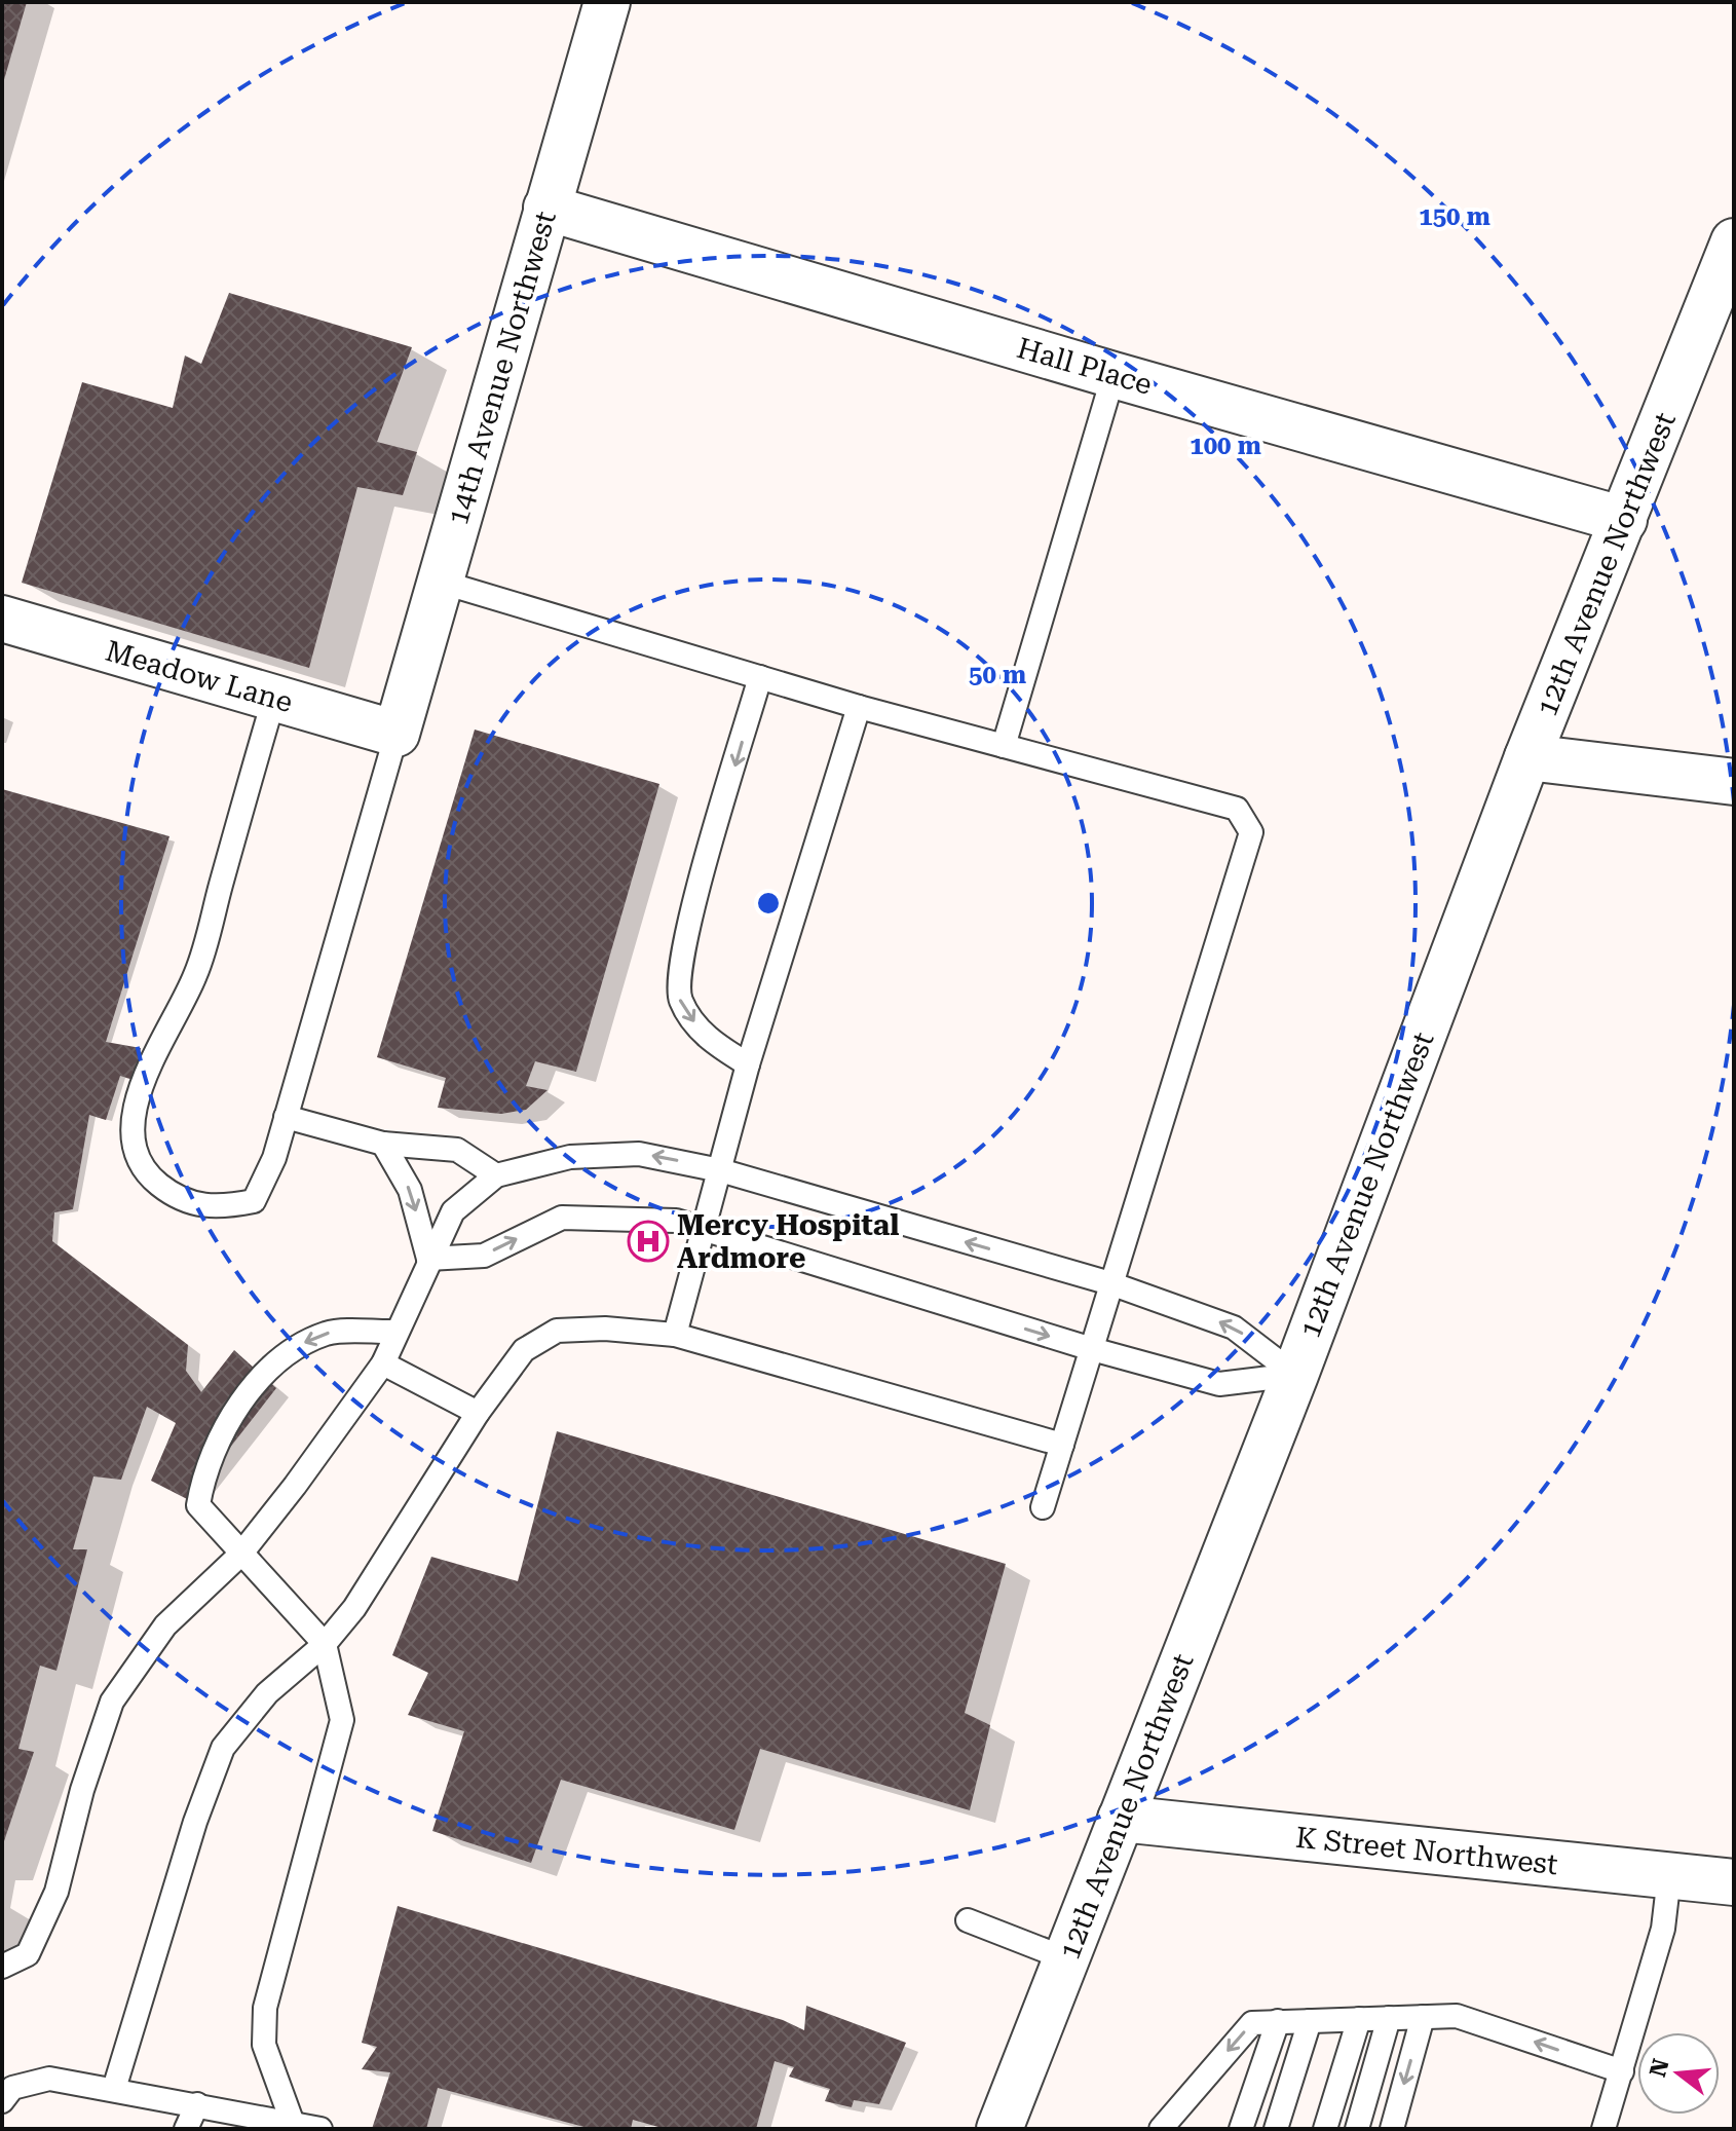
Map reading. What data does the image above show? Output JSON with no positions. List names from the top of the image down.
{
  "streets": {
    "street": [
      "Hall Place",
      "14th Avenue Northwest",
      "12th Avenue Northwest",
      "Meadow Lane",
      "K Street Northwest"
    ]
  },
  "crossings": [
    ["Hall Place", "14th Avenue Northwest"],
    ["Hall Place", "12th Avenue Northwest"],
    ["14th Avenue Northwest", "Meadow Lane"],
    ["12th Avenue Northwest", "K Street Northwest"]
  ],
  "places": {
    "hospital": ["Mercy Hospital Ardmore"]
  },
  "north": "left",
  "rings": ["150 m", "100 m", "50 m"]
}
